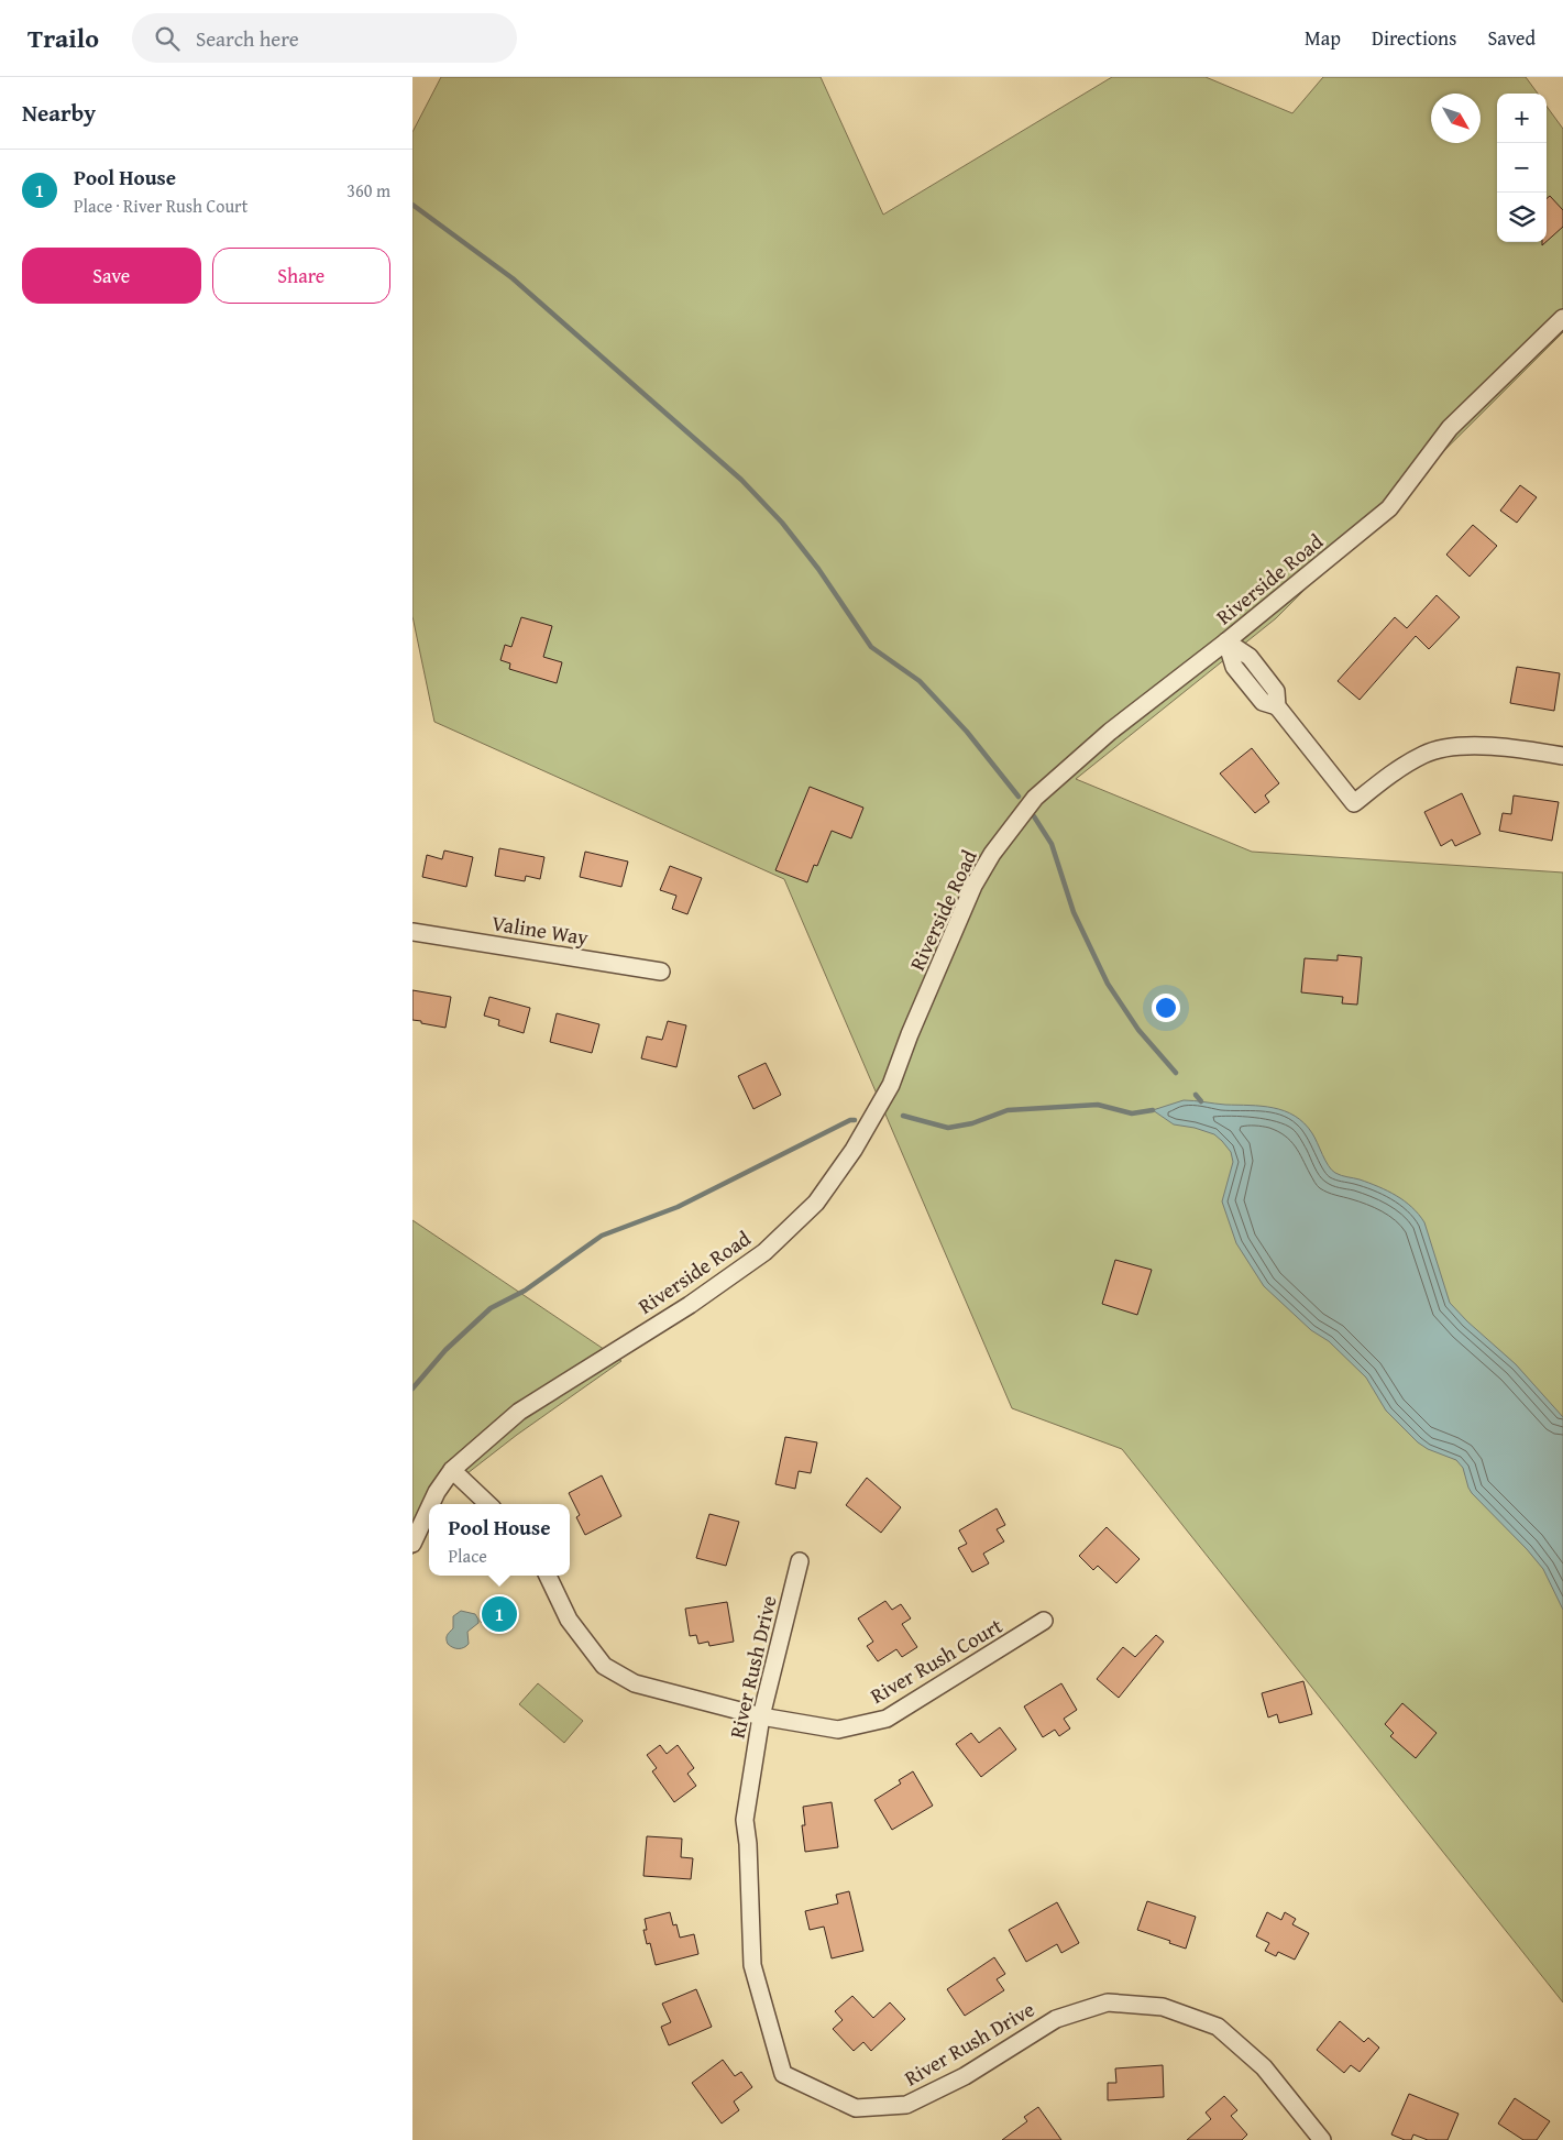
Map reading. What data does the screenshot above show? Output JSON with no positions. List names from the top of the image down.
{
  "streets": {
    "street": [
      "Riverside Road",
      "Valine Way",
      "River Rush Court",
      "River Rush Drive"
    ]
  },
  "crossings": [
    ["River Rush Court", "River Rush Drive"]
  ],
  "north": "bottom right",
  "page": {
    "header": "Trailo",
    "search": "Search here",
    "nav": ["Map", "Directions", "Saved"],
    "heading": "Nearby",
    "map_buttons": ["+", "−"],
    "list": [
      {
        "mark": "1",
        "name": "Pool House",
        "note": "Place · River Rush Court",
        "value": "360 m"
      }
    ],
    "buttons": ["Save", "Share"],
    "popup": ["Pool House", "Place"],
    "pins": "1"
  }
}
